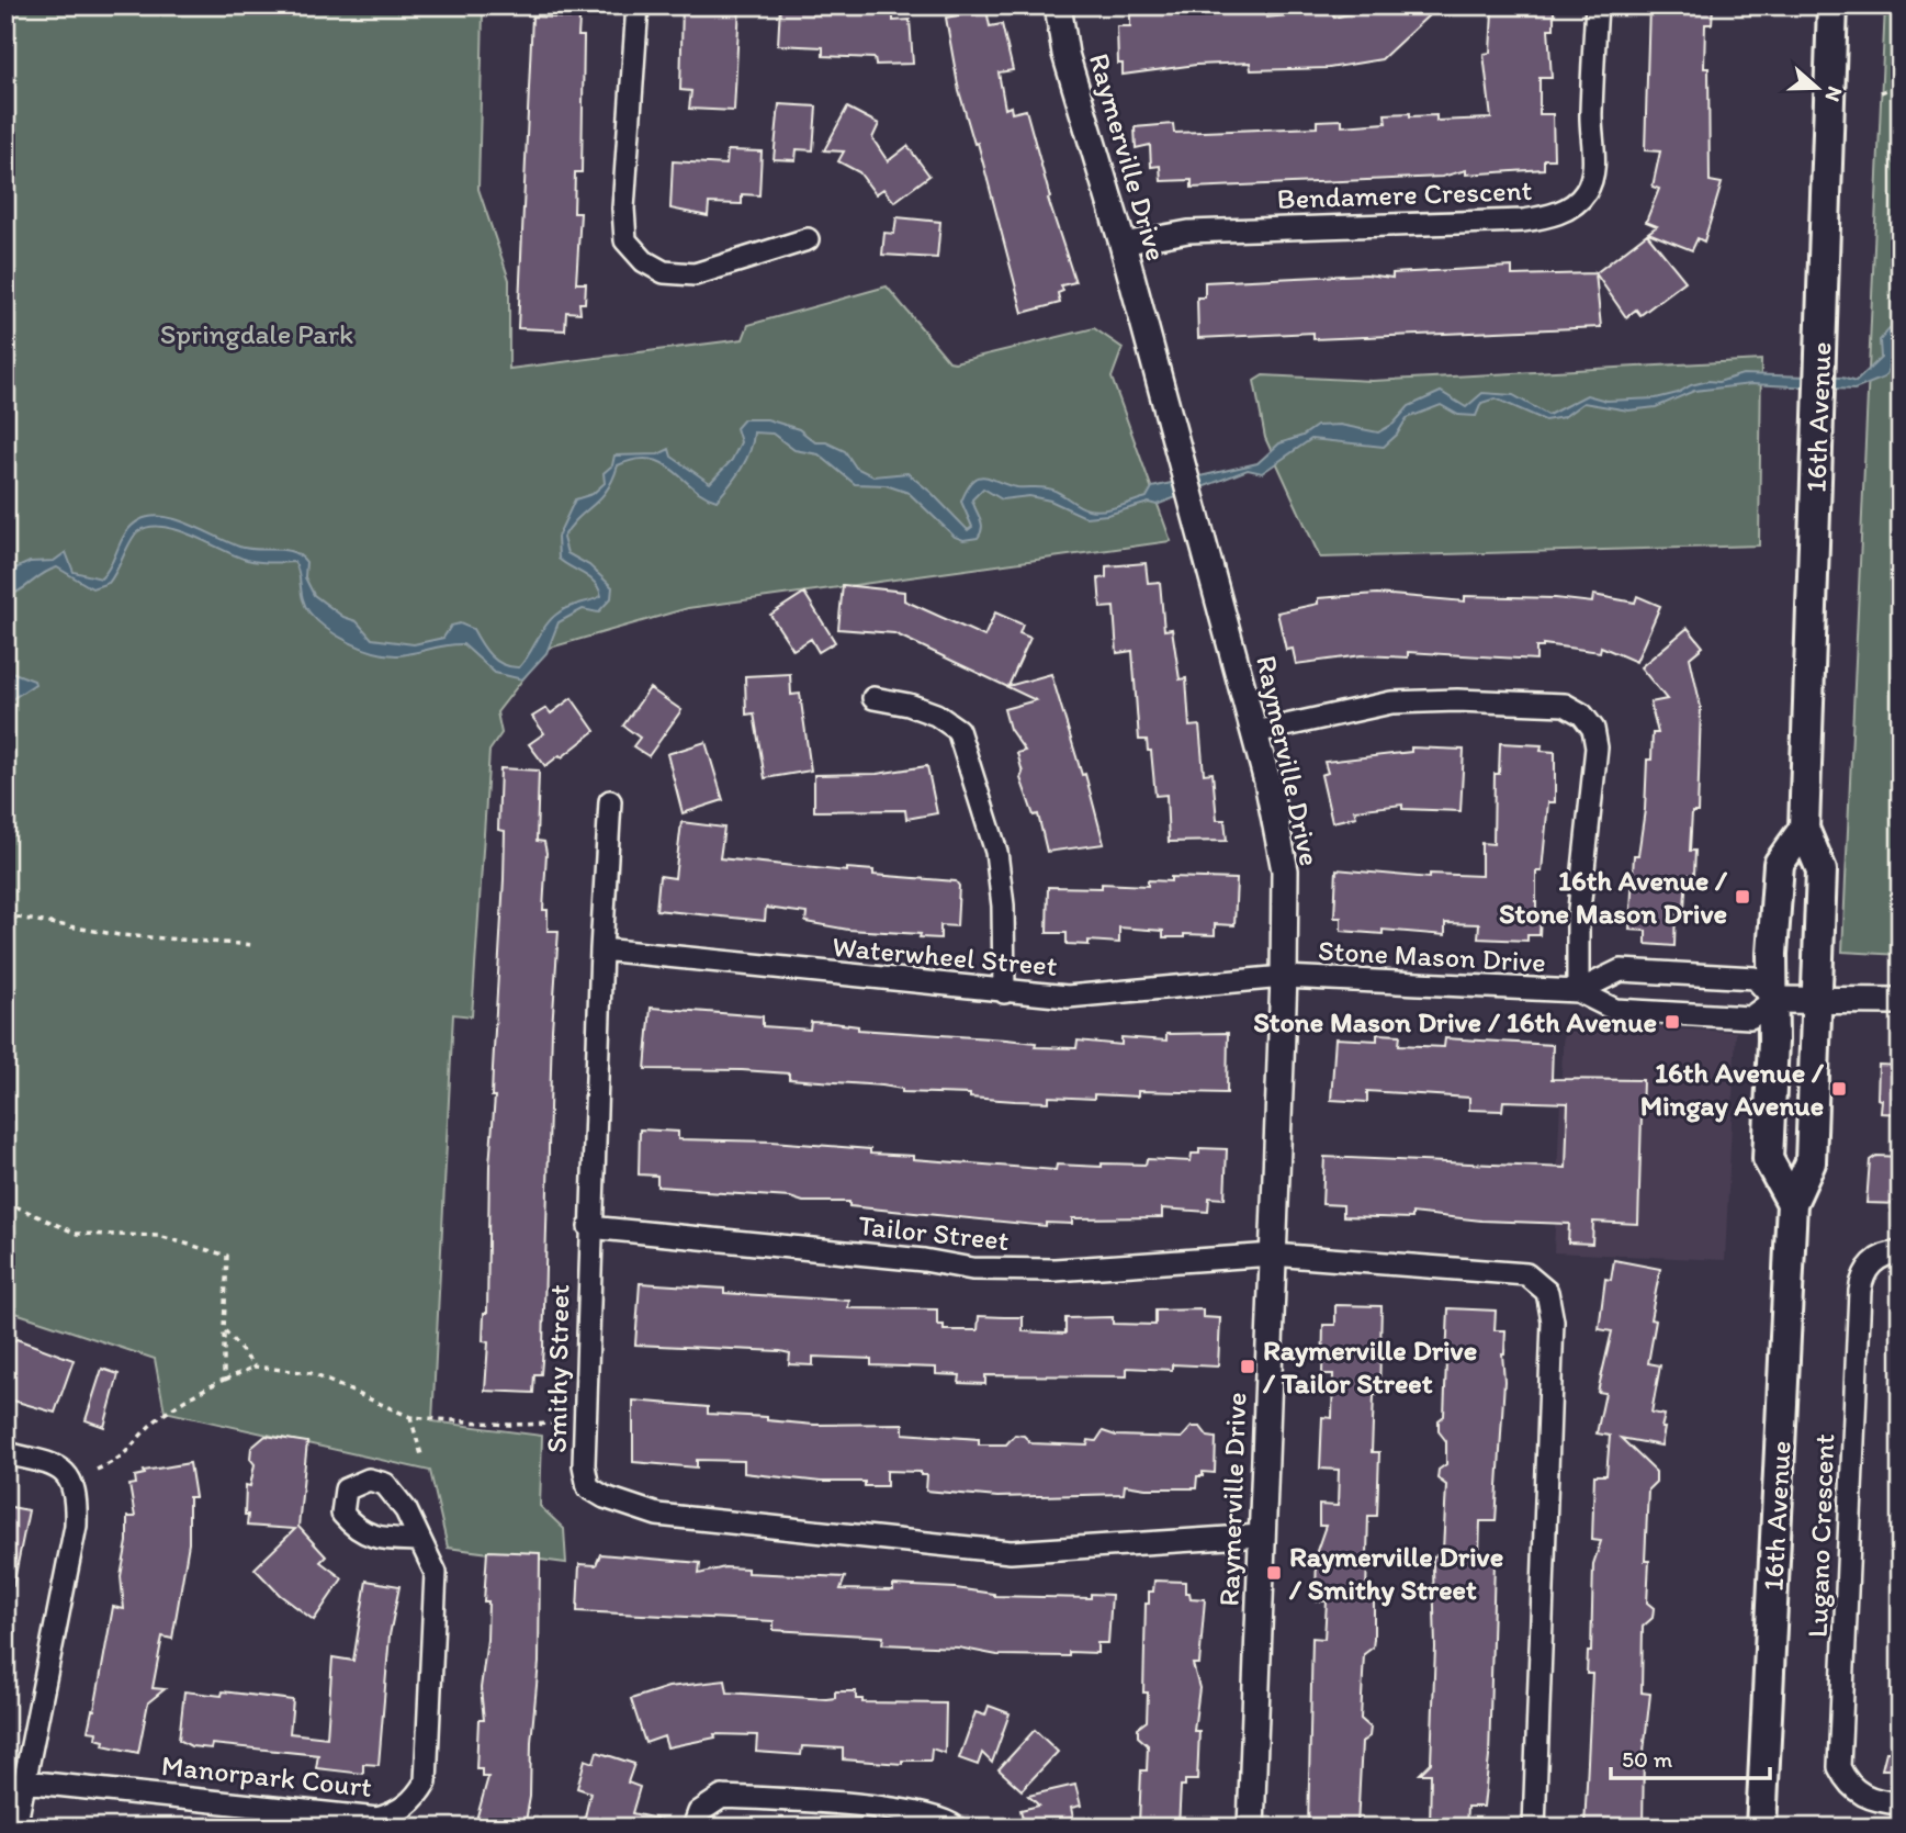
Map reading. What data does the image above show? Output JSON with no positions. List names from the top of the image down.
{
  "streets": {
    "main road": ["16th Avenue"],
    "street": [
      "Raymerville Drive",
      "Bendamere Crescent",
      "Waterwheel Street",
      "Stone Mason Drive",
      "Tailor Street",
      "Smithy Street",
      "Lugano Crescent",
      "Manorpark Court"
    ]
  },
  "crossings": [
    ["Raymerville Drive", "Bendamere Crescent"],
    ["Raymerville Drive", "Waterwheel Street"],
    ["Raymerville Drive", "Stone Mason Drive"],
    ["Raymerville Drive", "Tailor Street"],
    ["Raymerville Drive", "Smithy Street"],
    ["Waterwheel Street", "Stone Mason Drive"],
    ["Waterwheel Street", "Smithy Street"],
    ["Tailor Street", "Smithy Street"]
  ],
  "parks": ["Springdale Park"],
  "places": {
    "transit": [
      "16th Avenue / Stone Mason Drive",
      "Stone Mason Drive / 16th Avenue",
      "16th Avenue / Mingay Avenue",
      "Raymerville Drive / Tailor Street",
      "Raymerville Drive / Smithy Street"
    ]
  },
  "scale_bar": "50 m",
  "north": "right"
}
